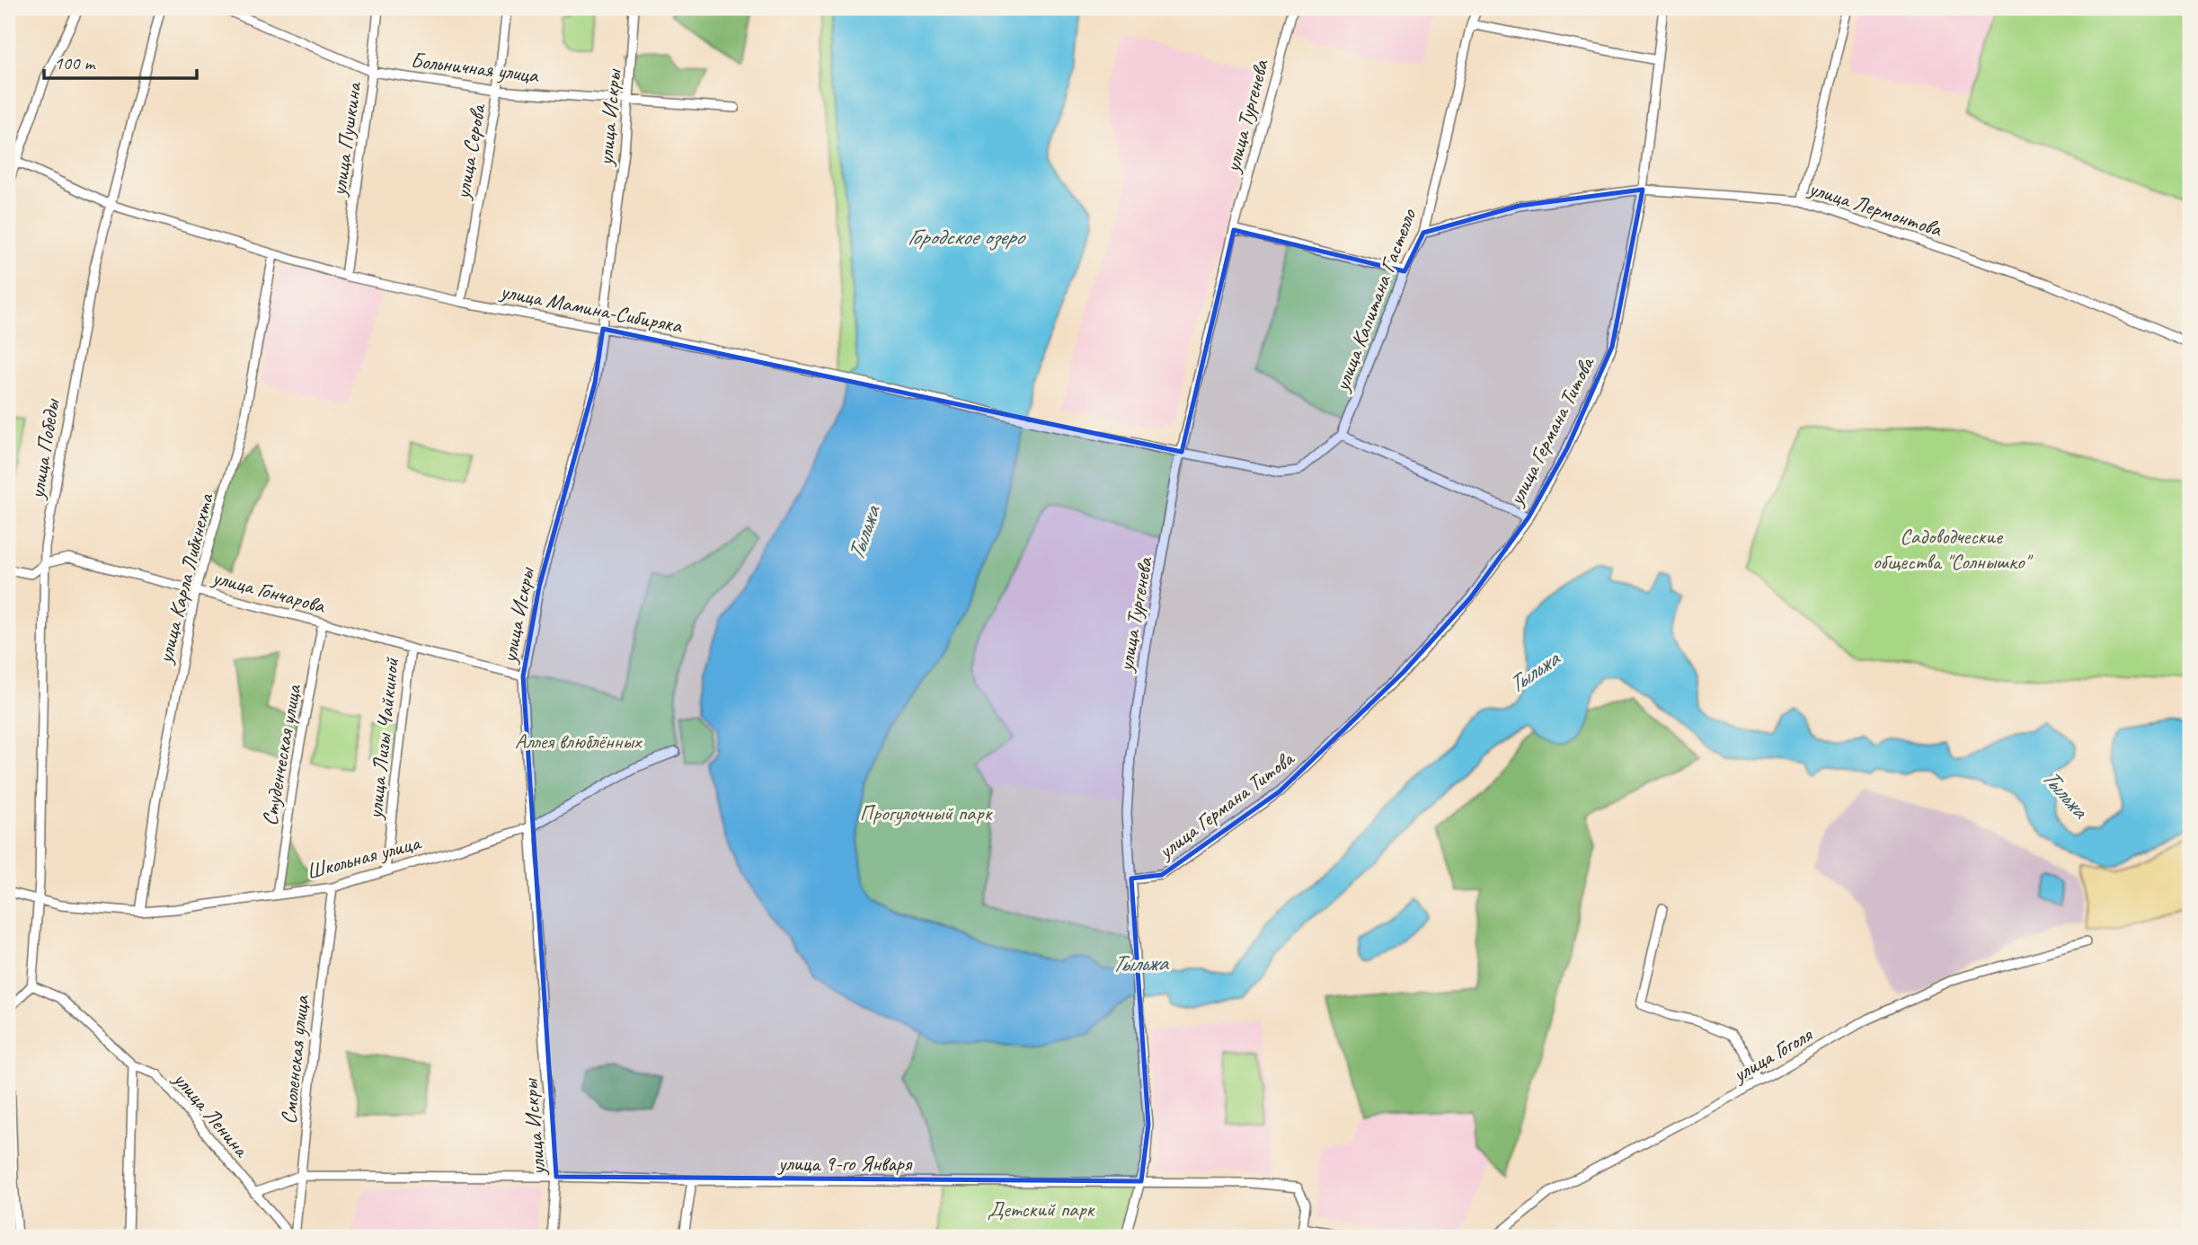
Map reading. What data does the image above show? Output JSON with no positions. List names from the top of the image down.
{
  "streets": {
    "street": [
      "Больничная улица",
      "улица Тургенева",
      "улица Искры",
      "улица Пушкина",
      "улица Серова",
      "улица Лермонтова",
      "улица Капитана Гастелло",
      "улица Мамина-Сибиряка",
      "улица Германа Титова",
      "улица Победы",
      "улица Карла Либкнехта",
      "улица Гончарова",
      "улица Лизы Чайкиной",
      "Студенческая улица",
      "Школьная улица",
      "улица Гоголя",
      "Смоленская улица",
      "улица Ленина",
      "улица 9-го Января"
    ]
  },
  "crossings": [
    ["Больничная улица", "улица Искры"],
    ["Больничная улица", "улица Пушкина"],
    ["Больничная улица", "улица Серова"],
    ["улица Тургенева", "улица Капитана Гастелло"],
    ["улица Тургенева", "улица Мамина-Сибиряка"],
    ["улица Тургенева", "улица Германа Титова"],
    ["улица Тургенева", "улица 9-го Января"],
    ["улица Искры", "улица Мамина-Сибиряка"],
    ["улица Искры", "улица Гончарова"],
    ["улица Искры", "Школьная улица"],
    ["улица Искры", "улица 9-го Января"],
    ["улица Пушкина", "улица Мамина-Сибиряка"],
    ["улица Серова", "улица Мамина-Сибиряка"],
    ["улица Лермонтова", "улица Капитана Гастелло"],
    ["улица Лермонтова", "улица Германа Титова"],
    ["улица Капитана Гастелло", "улица Мамина-Сибиряка"],
    ["улица Мамина-Сибиряка", "улица Победы"],
    ["улица Мамина-Сибиряка", "улица Карла Либкнехта"],
    ["улица Победы", "улица Гончарова"],
    ["улица Победы", "Школьная улица"],
    ["улица Победы", "улица Ленина"],
    ["улица Карла Либкнехта", "улица Гончарова"],
    ["улица Карла Либкнехта", "Школьная улица"],
    ["улица Гончарова", "улица Лизы Чайкиной"],
    ["улица Гончарова", "Студенческая улица"],
    ["улица Лизы Чайкиной", "Школьная улица"],
    ["Студенческая улица", "Школьная улица"],
    ["Школьная улица", "Смоленская улица"],
    ["Смоленская улица", "улица Ленина"],
    ["Смоленская улица", "улица 9-го Января"]
  ],
  "water": ["Городское озеро", "Тыльжа"],
  "parks": [
    "Садоводческие общества \"Солнышко\"",
    "Аллея влюблённых",
    "Прогулочный парк",
    "Детский парк"
  ],
  "scale_bar": "100 m"
}
